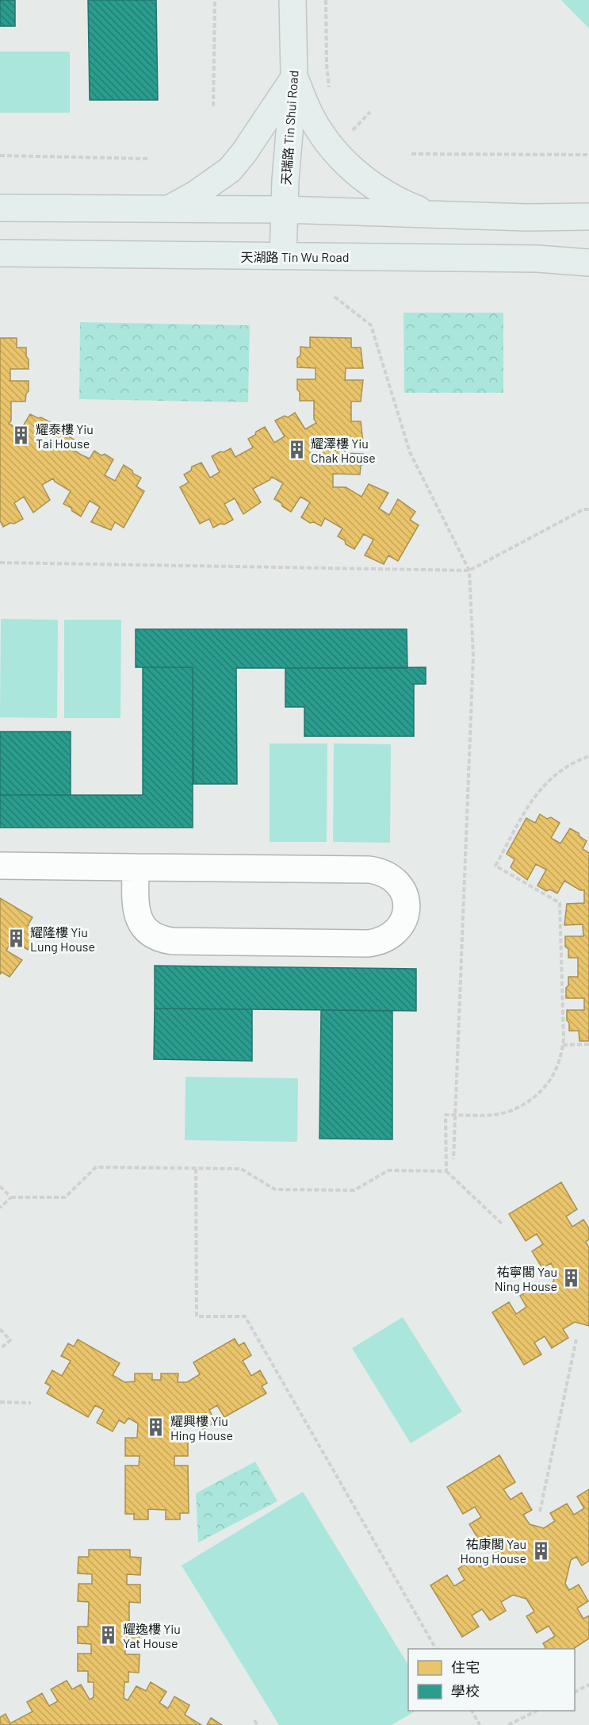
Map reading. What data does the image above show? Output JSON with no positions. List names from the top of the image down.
{
  "streets": {
    "main road": ["天瑞路 Tin Shui Road", "天湖路 Tin Wu Road"]
  },
  "crossings": [
    ["天瑞路 Tin Shui Road", "天湖路 Tin Wu Road"]
  ],
  "places": {
    "building": [
      "耀泰樓 Yiu Tai House",
      "耀澤樓 Yiu Chak House",
      "耀隆樓 Yiu Lung House",
      "祐寧閣 Yau Ning House",
      "耀興樓 Yiu Hing House",
      "祐康閣 Yau Hong House",
      "耀逸樓 Yiu Yat House"
    ]
  },
  "legend": ["住宅", "學校"]
}
